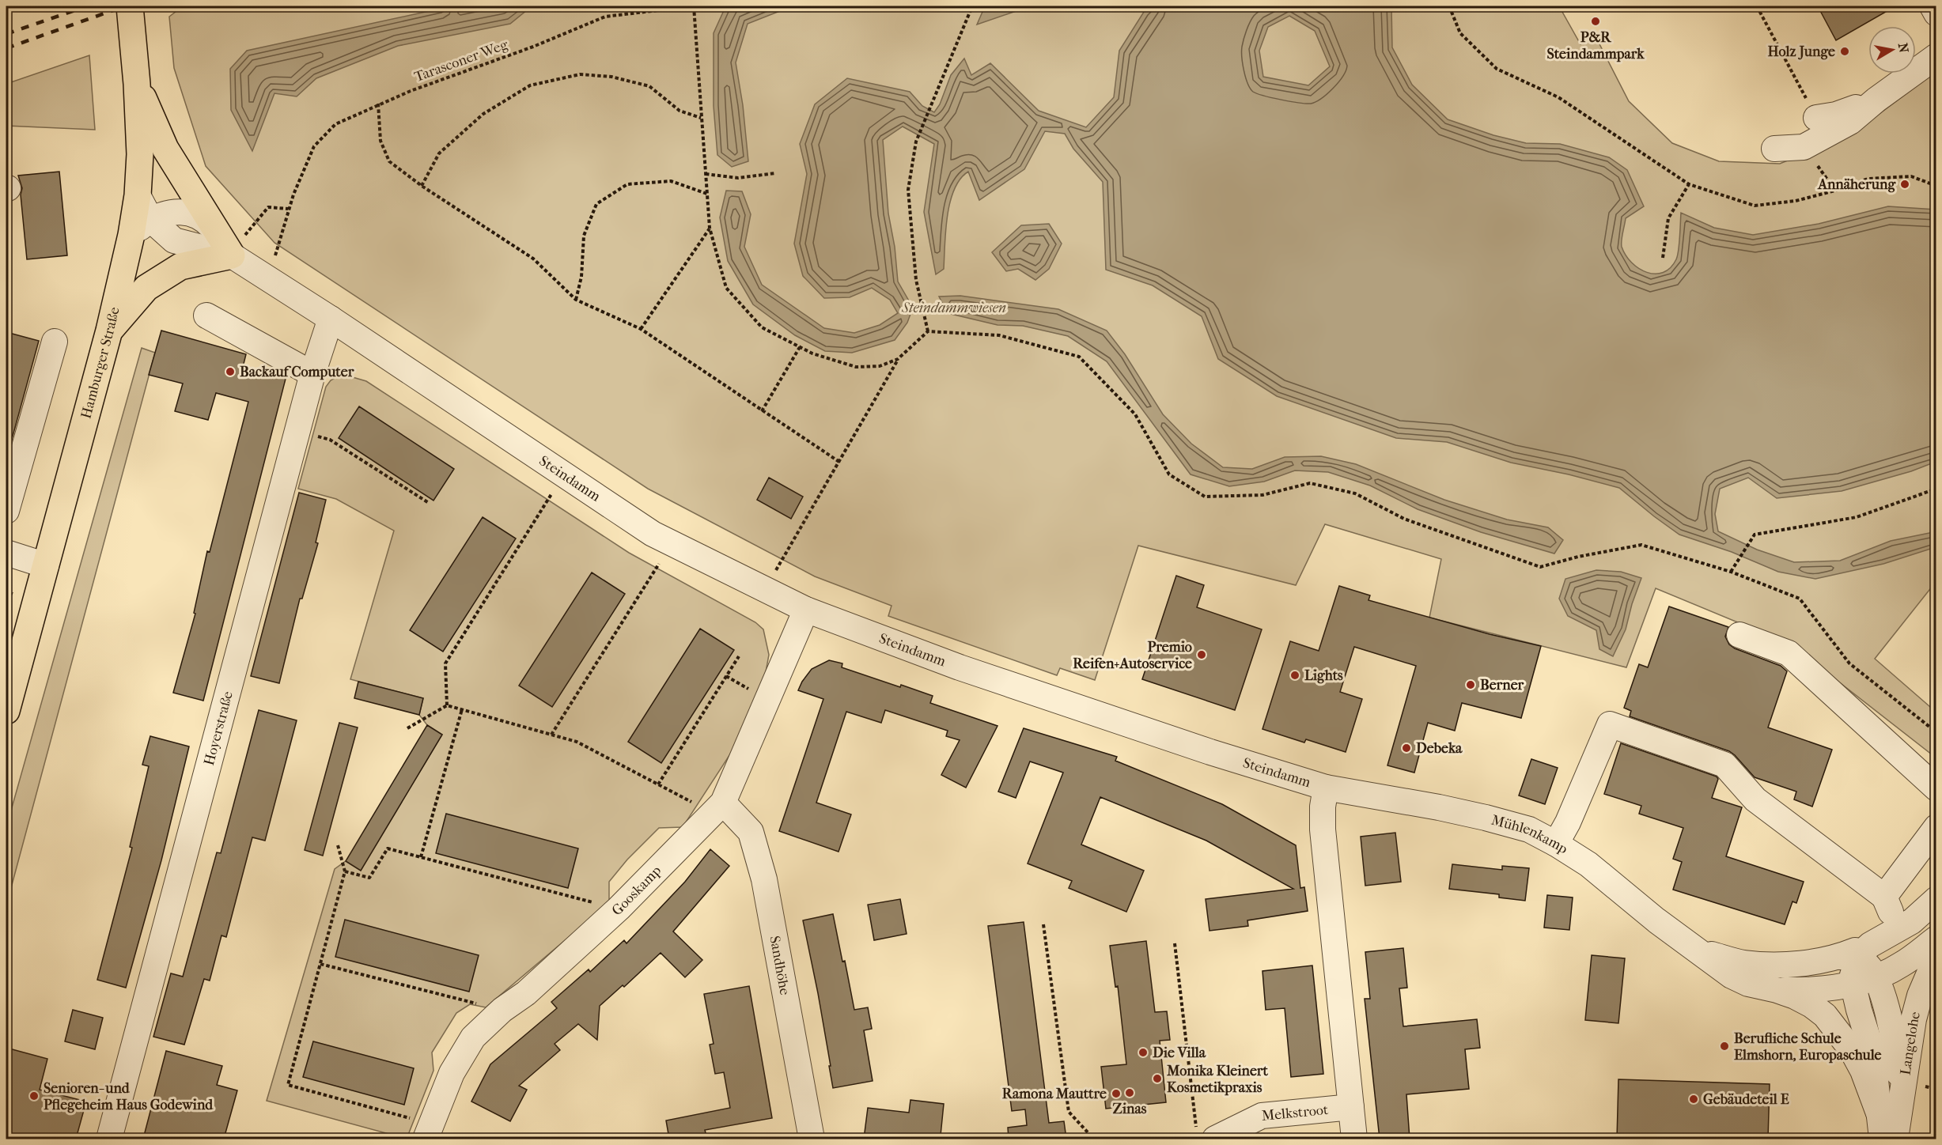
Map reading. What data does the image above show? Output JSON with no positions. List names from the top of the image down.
{
  "streets": {
    "main road": ["Hamburger Straße"],
    "street": [
      "Steindamm",
      "Hoyerstraße",
      "Mühlenkamp",
      "Gooskamp",
      "Sandhöhe",
      "Langelohe",
      "Melkstroot"
    ],
    "path": ["Tarasconer Weg"]
  },
  "crossings": [
    ["Hamburger Straße", "Steindamm"],
    ["Steindamm", "Hoyerstraße"],
    ["Steindamm", "Mühlenkamp"],
    ["Steindamm", "Gooskamp"],
    ["Steindamm", "Melkstroot"],
    ["Mühlenkamp", "Langelohe"],
    ["Gooskamp", "Sandhöhe"]
  ],
  "parks": ["Steindammwiesen"],
  "places": [
    "P&R Steindammpark",
    "Holz Junge",
    "Annäherung",
    "Backauf Computer",
    "Premio Reifen+Autoservice",
    "Lights",
    "Berner",
    "Debeka",
    "Berufliche Schule Elmshorn, Europaschule",
    "Die Villa",
    "Monika Kleinert Kosmetikpraxis",
    "Zinas",
    "Ramona Mauttre",
    "Senioren- und Pflegeheim Haus Godewind",
    "Gebäudeteil E"
  ],
  "north": "right"
}
